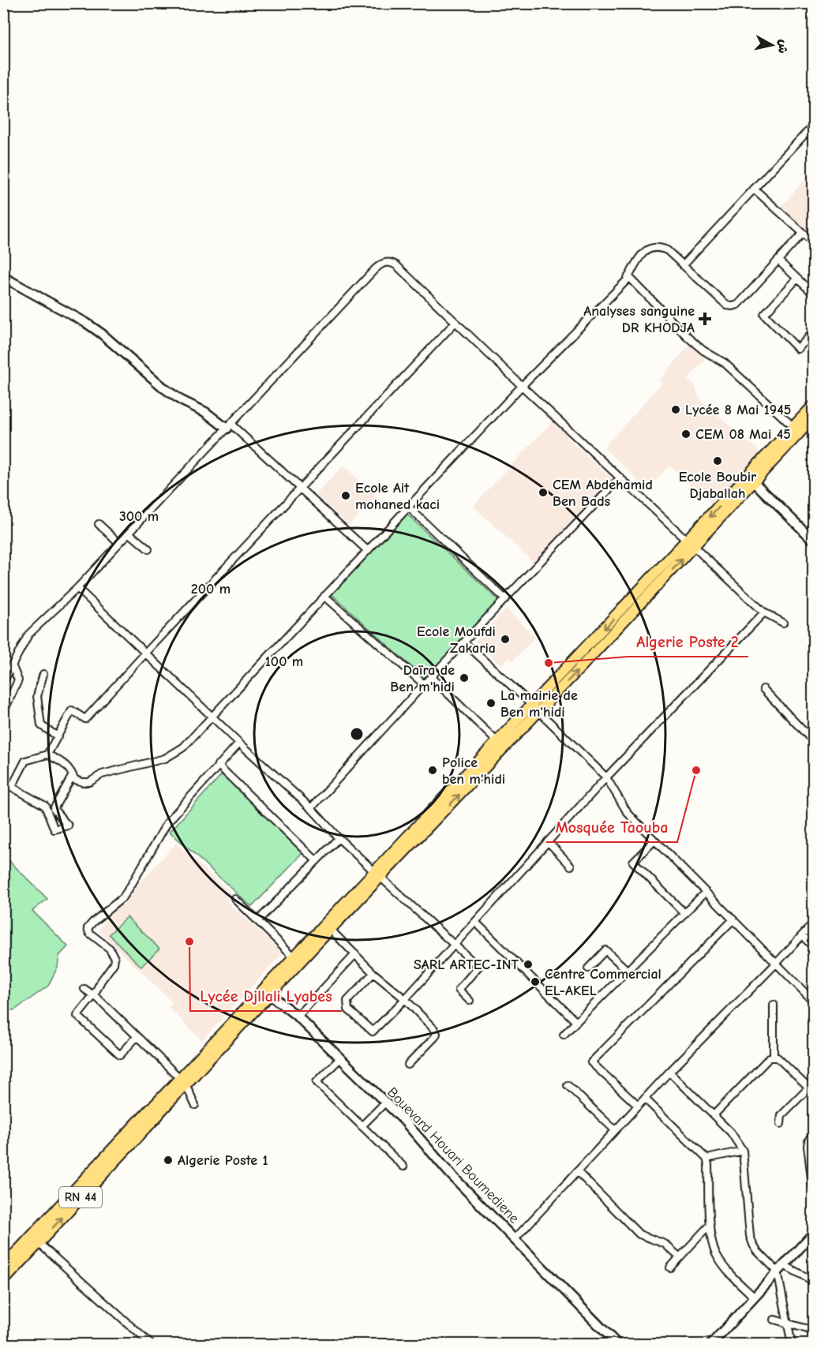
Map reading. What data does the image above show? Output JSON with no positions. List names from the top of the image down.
{
  "streets": {
    "highway": ["RN 44"],
    "street": ["Bouevard Houari Boumediene"]
  },
  "crossings": [
    ["Bouevard Houari Boumediene", "RN 44"]
  ],
  "places": {
    "health": ["Analyses sanguine DR KHODJA"],
    "other": [
      "Lycée 8 Mai 1945",
      "CEM 08 Mai 45",
      "Ecole Boubir Djaballah",
      "CEM Abdehamid Ben Bads",
      "Ecole Ait mohaned kaci",
      "Ecole Moufdi Zakaria",
      "Algerie Poste 2",
      "Daïra de Ben m'hidi",
      "La mairie de Ben m'hidi",
      "Police ben m'hidi",
      "Mosquée Taouba",
      "Lycée Djllali Lyabes",
      "SARL ARTEC-INT",
      "Centre Commercial EL-AKEL",
      "Algerie Poste 1"
    ]
  },
  "north": "right",
  "rings": ["300 m", "200 m", "100 m"]
}
